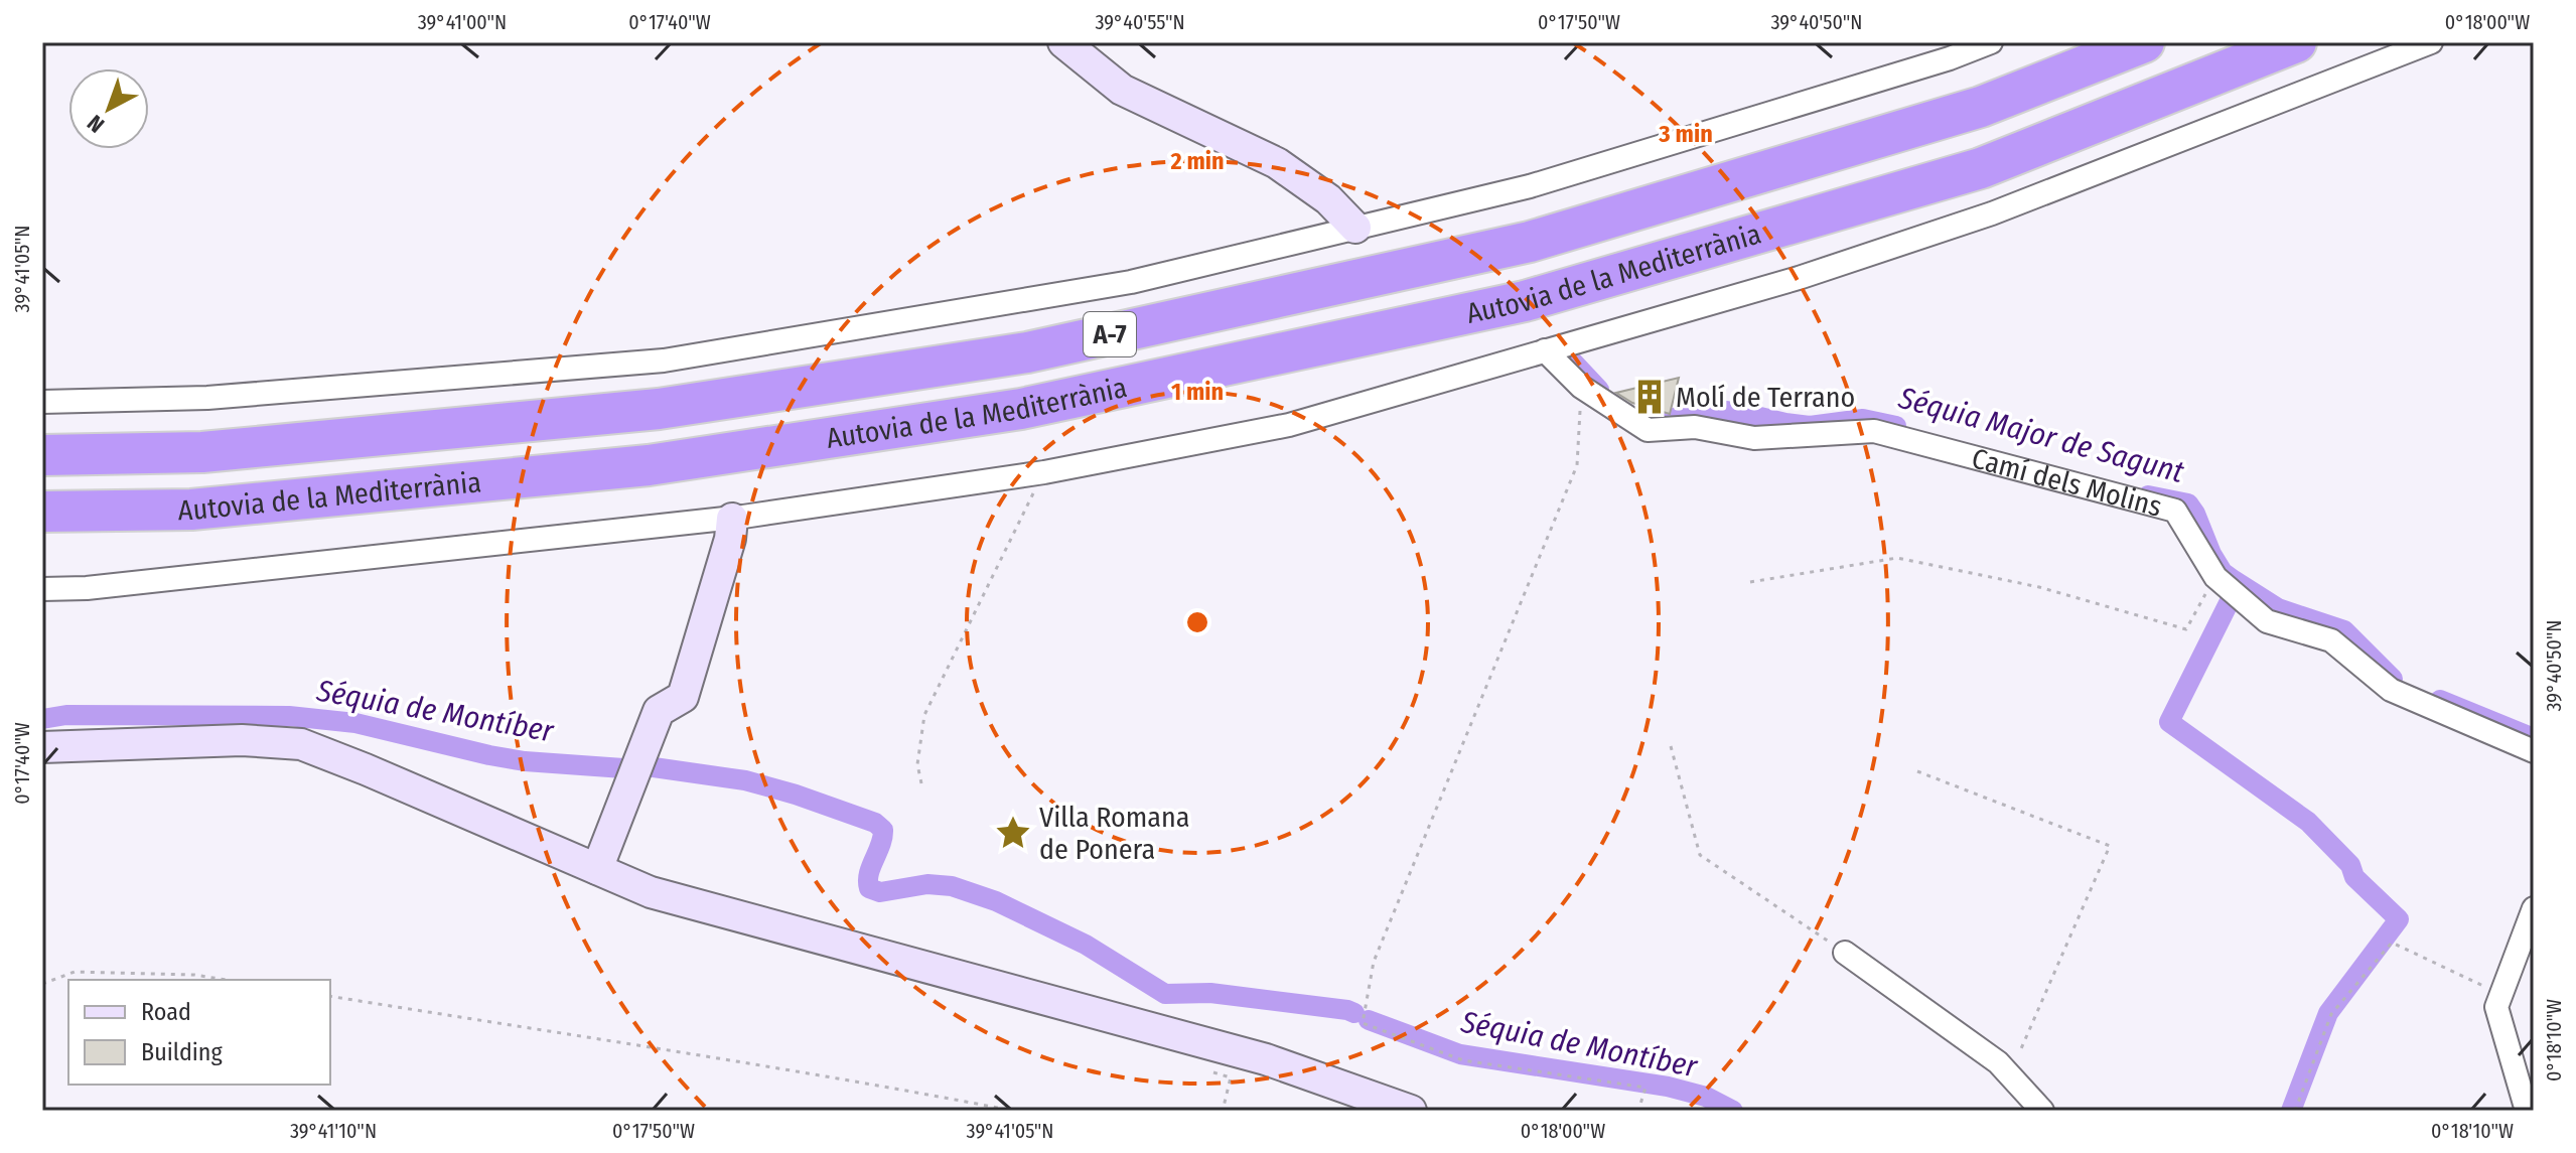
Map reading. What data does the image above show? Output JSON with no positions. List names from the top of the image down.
{
  "streets": {
    "highway": ["Autovia de la Mediterrània", "A-7"],
    "street": ["Camí dels Molins"]
  },
  "water": ["Séquia Major de Sagunt", "Séquia de Montíber"],
  "places": {
    "building": ["Molí de Terrano"],
    "place": ["Villa Romana de Ponera"]
  },
  "legend": ["Road", "Building"],
  "north": "bottom left",
  "coordinates": [
    "39°41'00\"N",
    "0°17'40\"W",
    "39°40'55\"N",
    "0°17'50\"W",
    "39°40'50\"N",
    "0°18'00\"W",
    "39°41'05\"N",
    "0°18'10\"W",
    "39°41'10\"N"
  ],
  "rings": ["3 min", "2 min", "1 min"]
}
